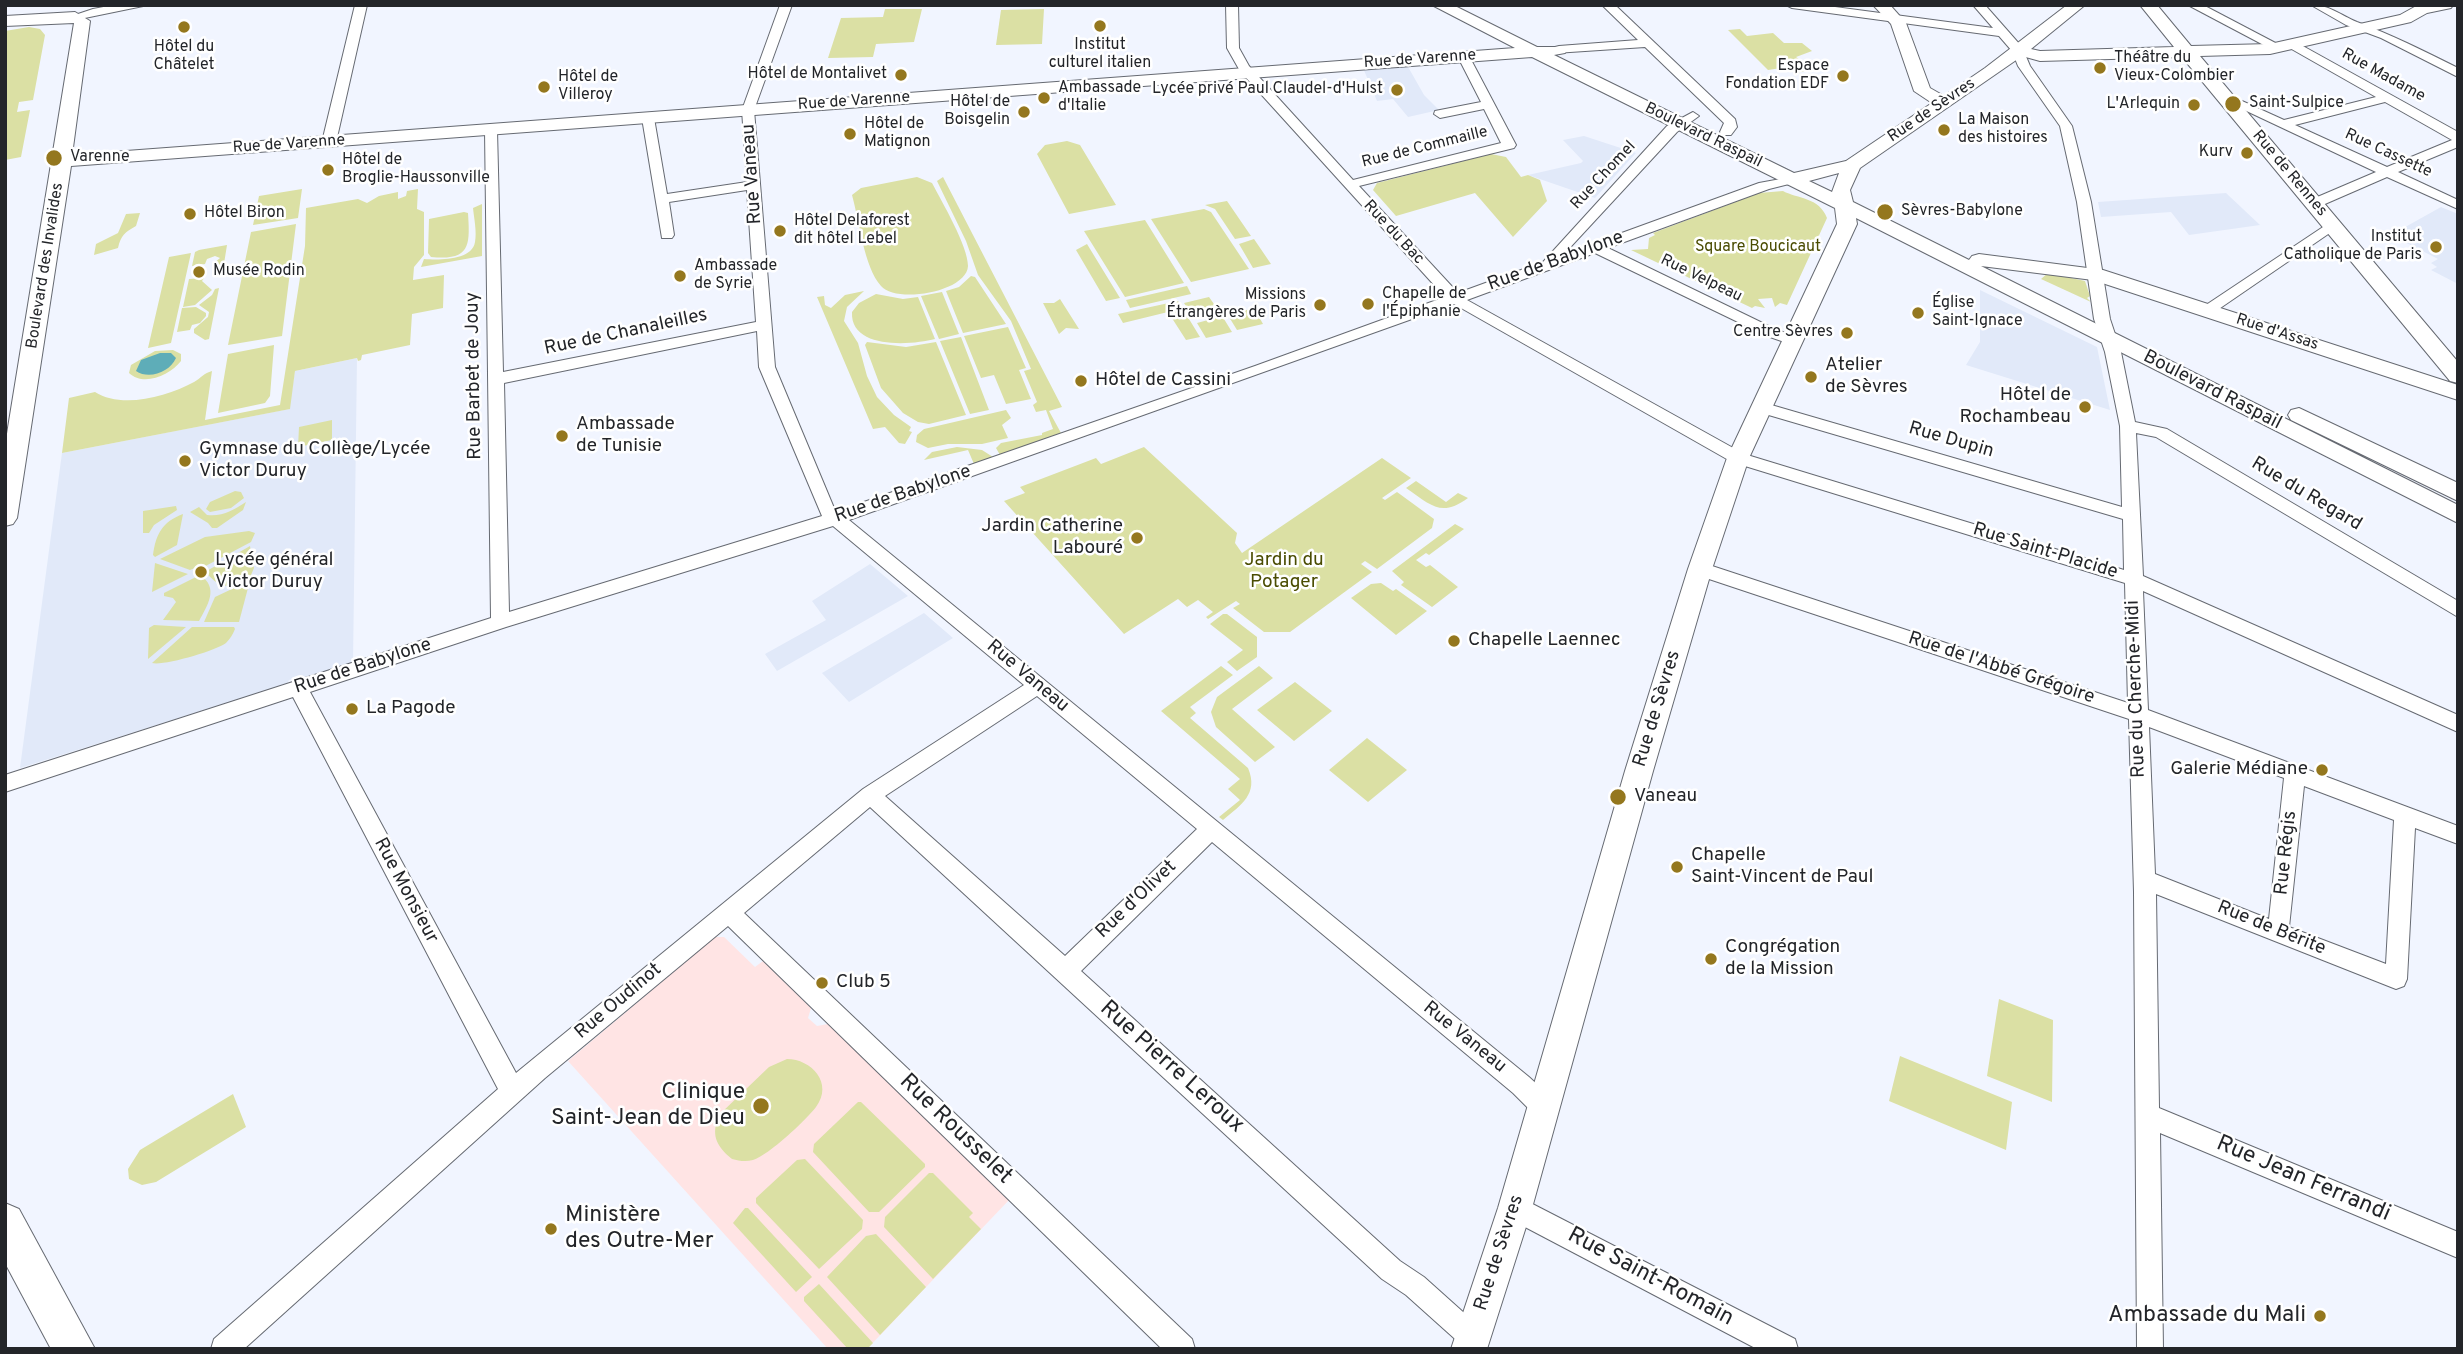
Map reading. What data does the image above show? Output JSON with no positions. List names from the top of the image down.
{
  "streets": {
    "main road": [
      "Rue de Varenne",
      "Rue de Sèvres",
      "Boulevard Raspail",
      "Rue de Rennes",
      "Boulevard des Invalides",
      "Rue d'Assas"
    ],
    "street": [
      "Rue Madame",
      "Rue de Commaille",
      "Rue Cassette",
      "Rue Vaneau",
      "Rue Chomel",
      "Rue du Bac",
      "Rue de Babylone",
      "Rue Velpeau",
      "Rue de Chanaleilles",
      "Rue Barbet de Jouy",
      "Rue Dupin",
      "Rue du Regard",
      "Rue Saint-Placide",
      "Rue de l'Abbé Grégoire",
      "Rue du Cherche-Midi",
      "Rue Régis",
      "Rue Monsieur",
      "Rue d'Olivet",
      "Rue de Bérite",
      "Rue Oudinot",
      "Rue Pierre Leroux",
      "Rue Rousselet",
      "Rue Jean Ferrandi",
      "Rue Saint-Romain"
    ]
  },
  "crossings": [
    ["Rue de Varenne", "Boulevard Raspail"],
    ["Rue de Varenne", "Rue Vaneau"],
    ["Rue de Varenne", "Rue du Bac"],
    ["Rue de Varenne", "Boulevard des Invalides"],
    ["Rue de Varenne", "Rue Barbet de Jouy"],
    ["Rue de Sèvres", "Boulevard Raspail"],
    ["Rue de Sèvres", "Rue Vaneau"],
    ["Rue de Sèvres", "Rue du Bac"],
    ["Rue de Sèvres", "Rue de Babylone"],
    ["Rue de Sèvres", "Rue Velpeau"],
    ["Rue de Sèvres", "Rue Dupin"],
    ["Rue de Sèvres", "Rue Saint-Placide"],
    ["Rue de Sèvres", "Rue de l'Abbé Grégoire"],
    ["Rue de Sèvres", "Rue du Cherche-Midi"],
    ["Rue de Sèvres", "Rue Pierre Leroux"],
    ["Rue de Sèvres", "Rue Saint-Romain"],
    ["Boulevard Raspail", "Rue Chomel"],
    ["Boulevard Raspail", "Rue de Babylone"],
    ["Boulevard Raspail", "Rue d'Assas"],
    ["Boulevard Raspail", "Rue du Cherche-Midi"],
    ["Rue de Commaille", "Rue du Bac"],
    ["Rue Cassette", "Rue de Rennes"],
    ["Rue Vaneau", "Rue de Babylone"],
    ["Rue Vaneau", "Rue de Chanaleilles"],
    ["Rue Vaneau", "Rue d'Olivet"],
    ["Rue Vaneau", "Rue Oudinot"],
    ["Rue Chomel", "Rue de Babylone"],
    ["Rue du Bac", "Rue de Babylone"],
    ["Rue du Bac", "Rue Saint-Placide"],
    ["Rue de Babylone", "Rue Velpeau"],
    ["Rue de Babylone", "Rue Barbet de Jouy"],
    ["Rue de Babylone", "Rue Monsieur"],
    ["Rue de Chanaleilles", "Rue Barbet de Jouy"],
    ["Rue d'Assas", "Rue du Cherche-Midi"],
    ["Rue Dupin", "Rue du Cherche-Midi"],
    ["Rue du Regard", "Rue du Cherche-Midi"],
    ["Rue Saint-Placide", "Rue du Cherche-Midi"],
    ["Rue de l'Abbé Grégoire", "Rue du Cherche-Midi"],
    ["Rue de l'Abbé Grégoire", "Rue Régis"],
    ["Rue de l'Abbé Grégoire", "Rue de Bérite"],
    ["Rue du Cherche-Midi", "Rue de Bérite"],
    ["Rue du Cherche-Midi", "Rue Jean Ferrandi"],
    ["Rue Régis", "Rue de Bérite"],
    ["Rue Monsieur", "Rue Oudinot"],
    ["Rue d'Olivet", "Rue Pierre Leroux"],
    ["Rue Oudinot", "Rue Pierre Leroux"],
    ["Rue Oudinot", "Rue Rousselet"]
  ],
  "parks": ["Square Boucicaut", "Jardin du Potager"],
  "places": [
    "Institut culturel italien",
    "Hôtel du Châtelet",
    "Théâtre du Vieux-Colombier",
    "Hôtel de Montalivet",
    "Espace Fondation EDF",
    "Hôtel de Villeroy",
    "Lycée privé Paul Claudel-d'Hulst",
    "Ambassade d'Italie",
    "Saint-Sulpice",
    "L'Arlequin",
    "Hôtel de Boisgelin",
    "La Maison des histoires",
    "Hôtel de Matignon",
    "Kurv",
    "Varenne",
    "Hôtel de Broglie-Haussonville",
    "Sèvres-Babylone",
    "Hôtel Biron",
    "Hôtel Delaforest dit hôtel Lebel",
    "Institut Catholique de Paris",
    "Musée Rodin",
    "Ambassade de Syrie",
    "Chapelle de l'Épiphanie",
    "Missions Étrangères de Paris",
    "Église Saint-Ignace",
    "Centre Sèvres",
    "Atelier de Sèvres",
    "Hôtel de Cassini",
    "Hôtel de Rochambeau",
    "Ambassade de Tunisie",
    "Gymnase du Collège/Lycée Victor Duruy",
    "Jardin Catherine Labouré",
    "Lycée général Victor Duruy",
    "Chapelle Laennec",
    "La Pagode",
    "Galerie Médiane",
    "Vaneau",
    "Chapelle Saint-Vincent de Paul",
    "Congrégation de la Mission",
    "Club 5",
    "Clinique Saint-Jean de Dieu",
    "Ministère des Outre-Mer",
    "Ambassade du Mali"
  ]
}
